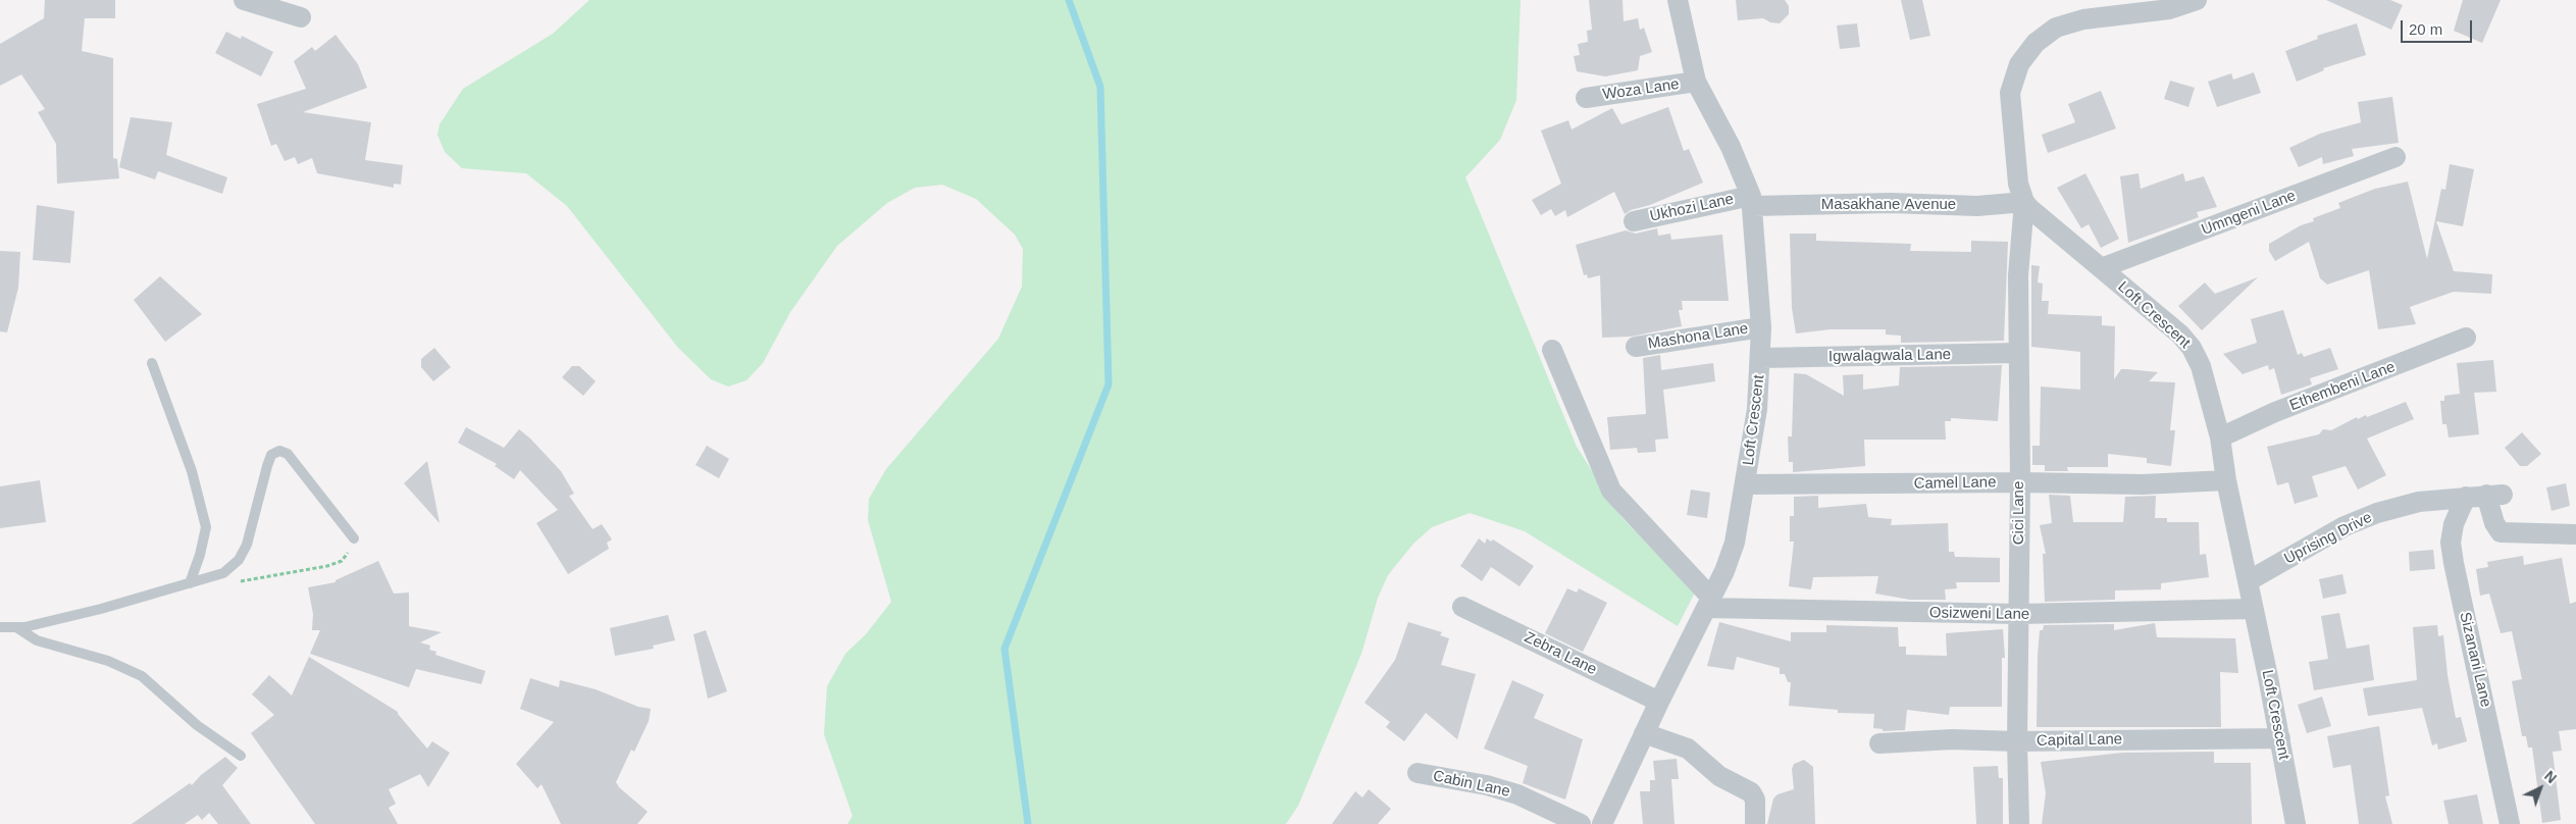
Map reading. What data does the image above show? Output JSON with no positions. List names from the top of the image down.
{
  "streets": {
    "street": [
      "Woza Lane",
      "Masakhane Avenue",
      "Ukhozi Lane",
      "Umngeni Lane",
      "Loft Crescent",
      "Mashona Lane",
      "Igwalagwala Lane",
      "Ethembeni Lane",
      "Camel Lane",
      "Cici Lane",
      "Uprising Drive",
      "Osizweni Lane",
      "Zebra Lane",
      "Sizanani Lane",
      "Capital Lane",
      "Cabin Lane"
    ]
  },
  "crossings": [
    ["Woza Lane", "Loft Crescent"],
    ["Masakhane Avenue", "Ukhozi Lane"],
    ["Masakhane Avenue", "Loft Crescent"],
    ["Masakhane Avenue", "Cici Lane"],
    ["Ukhozi Lane", "Loft Crescent"],
    ["Umngeni Lane", "Loft Crescent"],
    ["Loft Crescent", "Mashona Lane"],
    ["Loft Crescent", "Igwalagwala Lane"],
    ["Loft Crescent", "Ethembeni Lane"],
    ["Loft Crescent", "Camel Lane"],
    ["Loft Crescent", "Cici Lane"],
    ["Loft Crescent", "Uprising Drive"],
    ["Loft Crescent", "Osizweni Lane"],
    ["Loft Crescent", "Zebra Lane"],
    ["Loft Crescent", "Capital Lane"],
    ["Igwalagwala Lane", "Cici Lane"],
    ["Camel Lane", "Cici Lane"],
    ["Cici Lane", "Osizweni Lane"],
    ["Cici Lane", "Capital Lane"],
    ["Uprising Drive", "Sizanani Lane"]
  ],
  "scale_bar": "20 m",
  "north": "top right"
}
